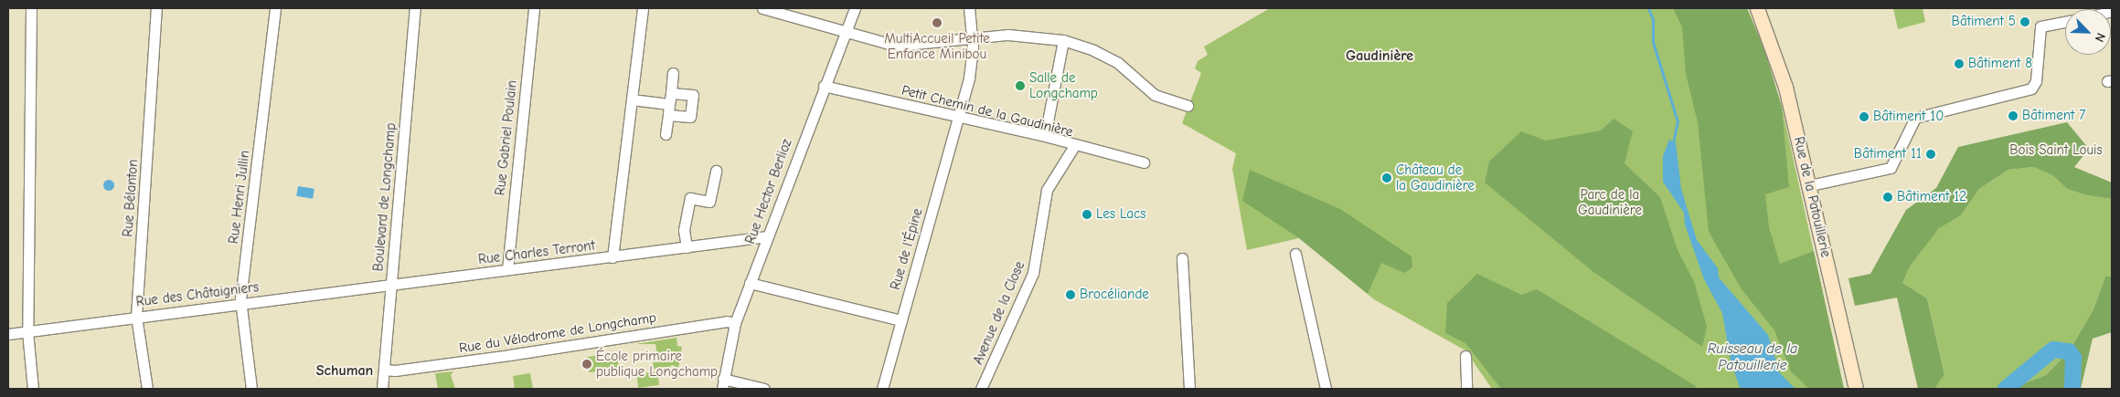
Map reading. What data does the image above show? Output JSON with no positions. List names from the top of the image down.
{
  "streets": {
    "street": [
      "Petit Chemin de la Gaudinière",
      "Rue Gabriel Poulain",
      "Rue Hector Berlioz",
      "Rue Henri Jullin",
      "Boulevard de Longchamp",
      "Rue de la Patouillerie",
      "Rue Bélanton",
      "Rue de l'Épine",
      "Rue Charles Terront",
      "Rue des Châtaigniers",
      "Avenue de la Close",
      "Rue du Vélodrome de Longchamp"
    ]
  },
  "crossings": [
    ["Petit Chemin de la Gaudinière", "Rue Hector Berlioz"],
    ["Petit Chemin de la Gaudinière", "Rue de l'Épine"],
    ["Petit Chemin de la Gaudinière", "Avenue de la Close"],
    ["Rue Gabriel Poulain", "Rue Charles Terront"],
    ["Rue Hector Berlioz", "Rue Charles Terront"],
    ["Rue Hector Berlioz", "Rue du Vélodrome de Longchamp"],
    ["Rue Henri Jullin", "Rue des Châtaigniers"],
    ["Boulevard de Longchamp", "Rue Charles Terront"],
    ["Boulevard de Longchamp", "Rue des Châtaigniers"],
    ["Boulevard de Longchamp", "Rue du Vélodrome de Longchamp"],
    ["Rue Bélanton", "Rue des Châtaigniers"],
    ["Rue Charles Terront", "Rue des Châtaigniers"]
  ],
  "districts": ["Gaudinière", "Schuman"],
  "water": ["Ruisseau de la Patouillerie"],
  "parks": ["Bois Saint Louis", "Parc de la Gaudinière"],
  "places": [
    "Bâtiment 5",
    "MultiAccueil Petite Enfance Minibou",
    "Bâtiment 8",
    "Salle de Longchamp",
    "Bâtiment 7",
    "Bâtiment 10",
    "Bâtiment 11",
    "Château de la Gaudinière",
    "Bâtiment 12",
    "Les Lacs",
    "Brocéliande",
    "École primaire publique Longchamp"
  ],
  "north": "bottom right"
}
